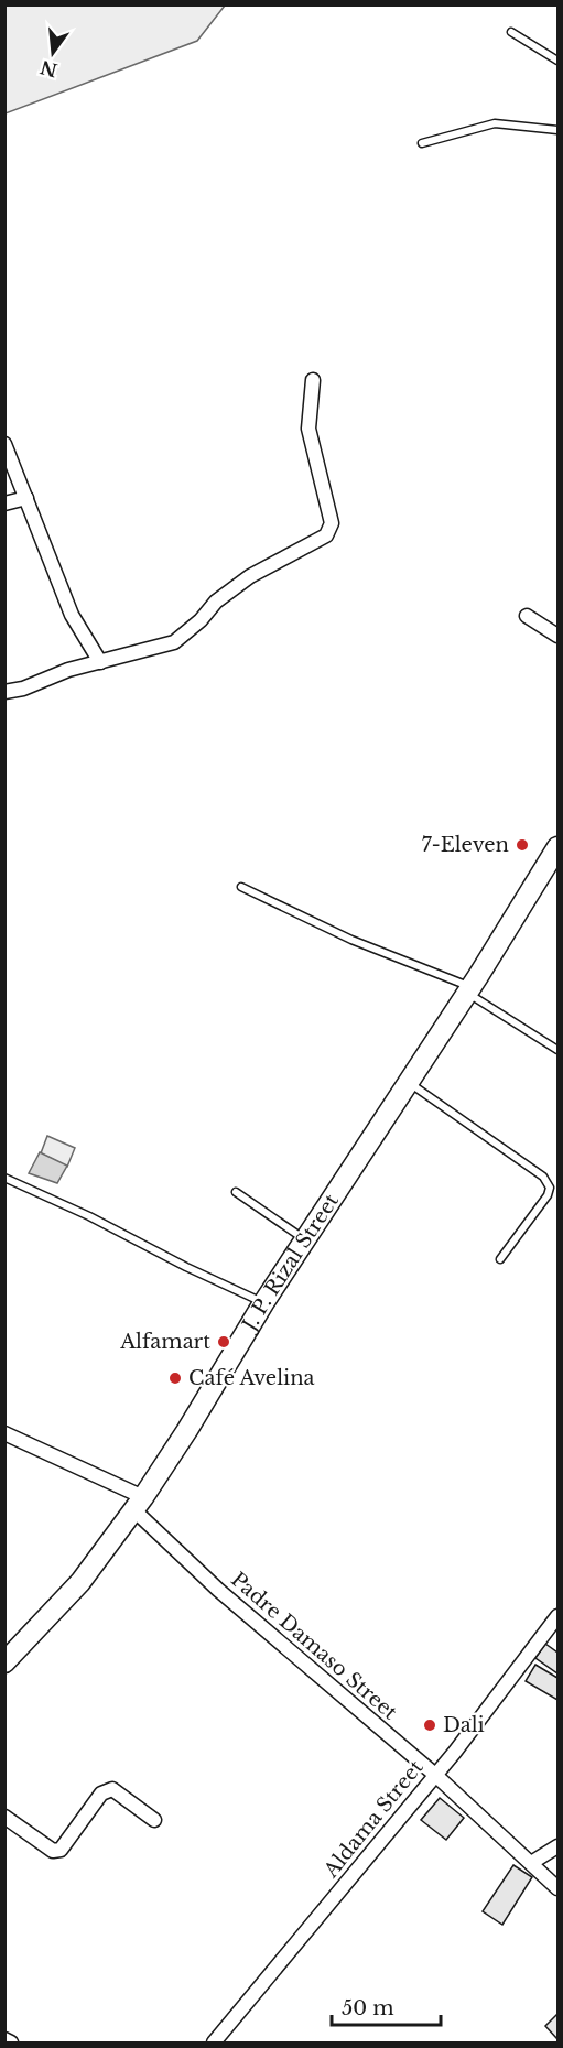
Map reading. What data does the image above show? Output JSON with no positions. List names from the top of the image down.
{
  "streets": {
    "main road": ["J. P. Rizal Street"],
    "street": ["Padre Damaso Street", "Aldama Street"]
  },
  "crossings": [
    ["J. P. Rizal Street", "Padre Damaso Street"],
    ["Padre Damaso Street", "Aldama Street"]
  ],
  "places": [
    "7-Eleven",
    "Alfamart",
    "Café Avelina",
    "Dali"
  ],
  "scale_bar": "50 m",
  "north": "bottom"
}
